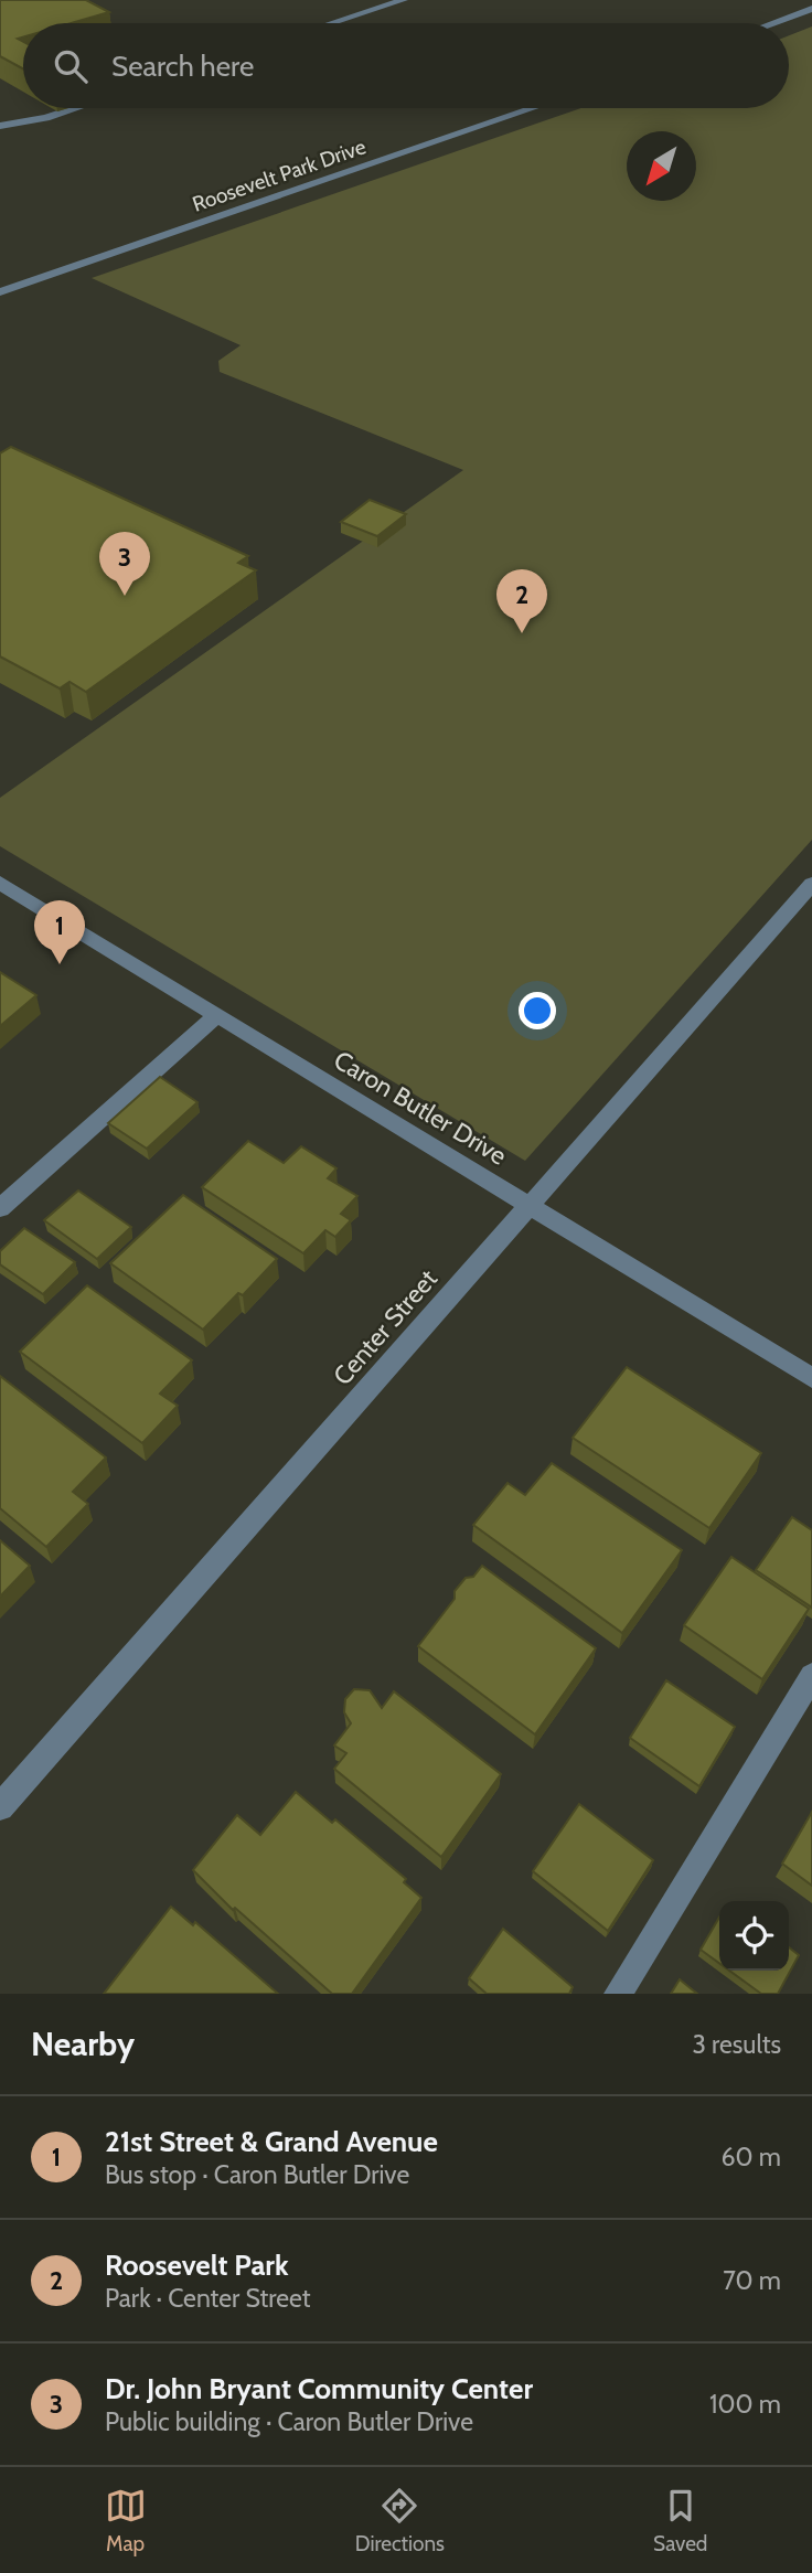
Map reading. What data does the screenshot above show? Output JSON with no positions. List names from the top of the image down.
{
  "streets": {
    "street": ["Roosevelt Park Drive", "Caron Butler Drive", "Center Street"]
  },
  "crossings": [
    ["Caron Butler Drive", "Center Street"]
  ],
  "north": "bottom left",
  "page": {
    "search": "Search here",
    "pins": ["3", "2", "1"],
    "heading": ["Nearby", "3 results"],
    "list": [
      {
        "mark": "1",
        "name": "21st Street & Grand Avenue",
        "note": "Bus stop · Caron Butler Drive",
        "value": "60 m"
      },
      {
        "mark": "2",
        "name": "Roosevelt Park",
        "note": "Park · Center Street",
        "value": "70 m"
      },
      {
        "mark": "3",
        "name": "Dr. John Bryant Community Center",
        "note": "Public building · Caron Butler Drive",
        "value": "100 m"
      }
    ],
    "nav": ["Map", "Directions", "Saved"]
  }
}
